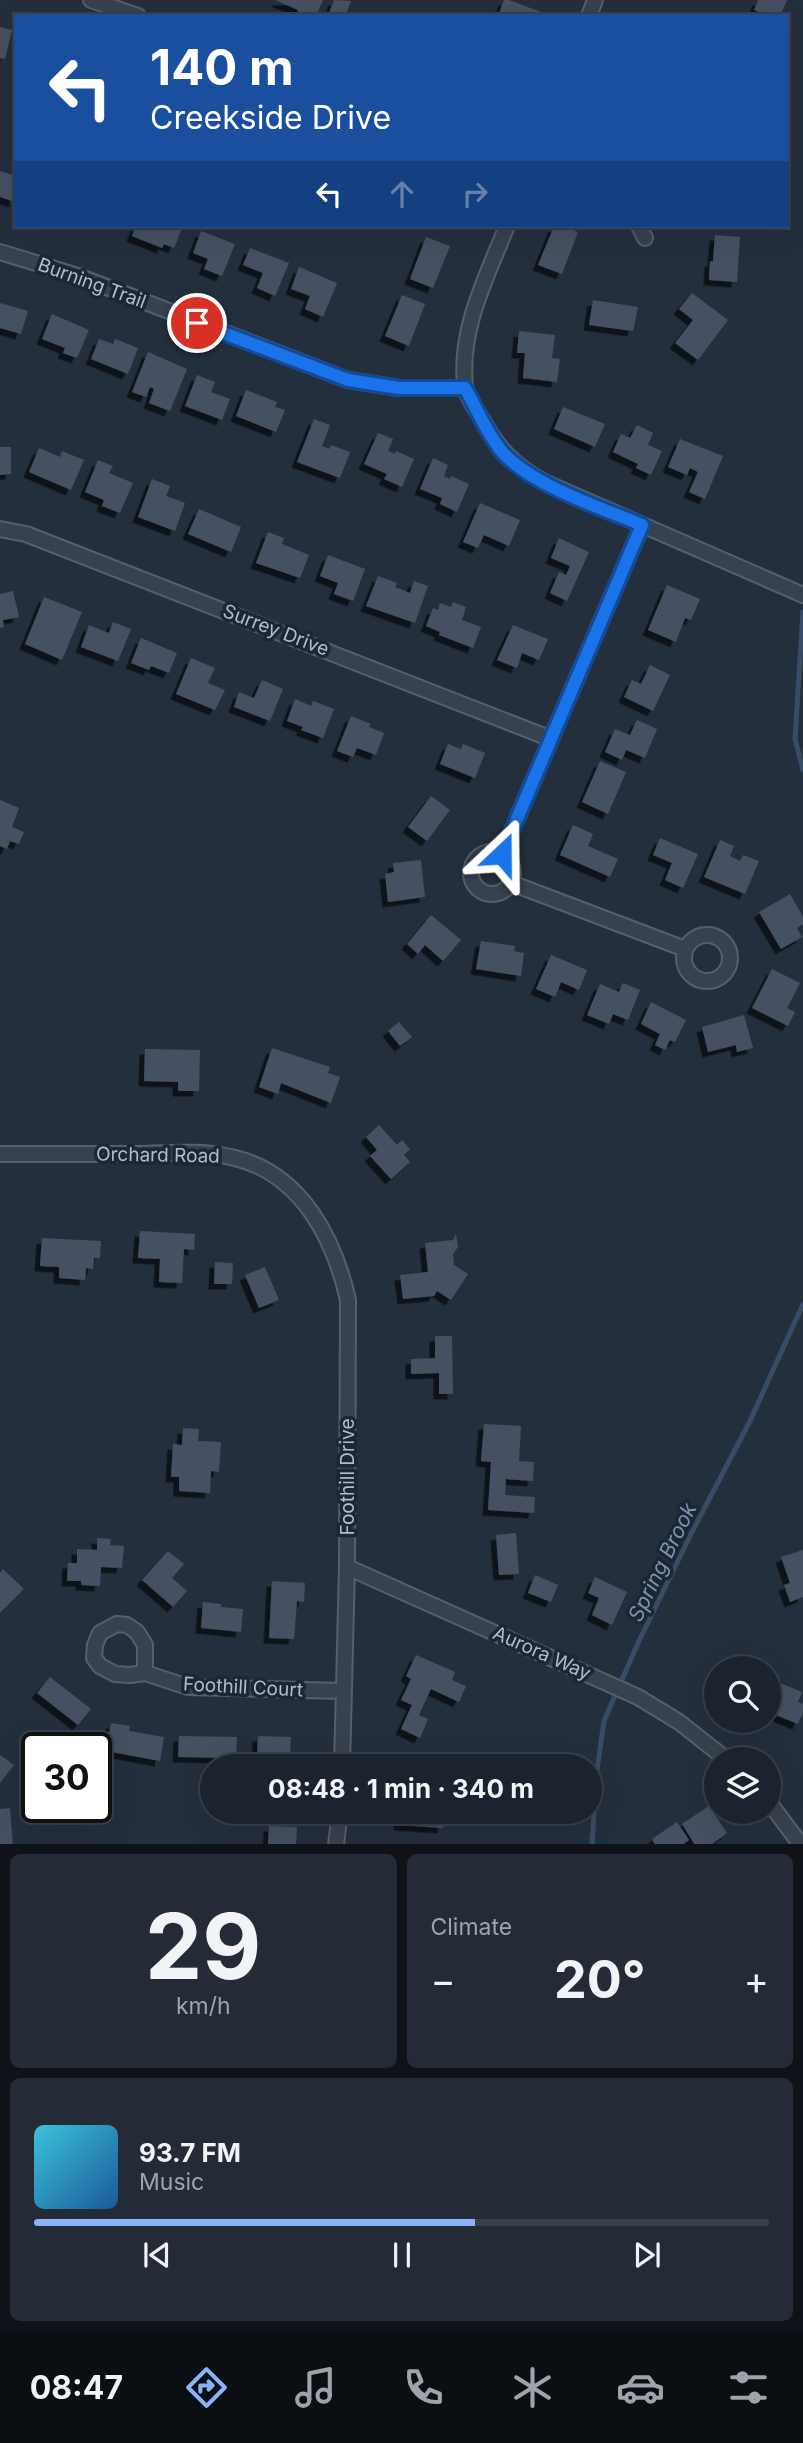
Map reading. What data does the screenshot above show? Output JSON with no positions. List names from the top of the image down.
{
  "streets": {
    "street": [
      "Burning Trail",
      "Surrey Drive",
      "Orchard Road",
      "Foothill Drive",
      "Aurora Way",
      "Foothill Court"
    ]
  },
  "crossings": [
    ["Orchard Road", "Foothill Drive"],
    ["Foothill Drive", "Aurora Way"],
    ["Foothill Drive", "Foothill Court"]
  ],
  "water": ["Spring Brook"],
  "page": {
    "turn": ["140 m", "Creekside Drive"],
    "limit": "30",
    "trip": "08:48 · 1 min · 340 m",
    "tile": [
      ["29", "km/h"],
      "Climate"
    ],
    "heat": ["−", "20°", "+"],
    "song": ["93.7 FM", "Music"],
    "tabs": "08:47"
  }
}
